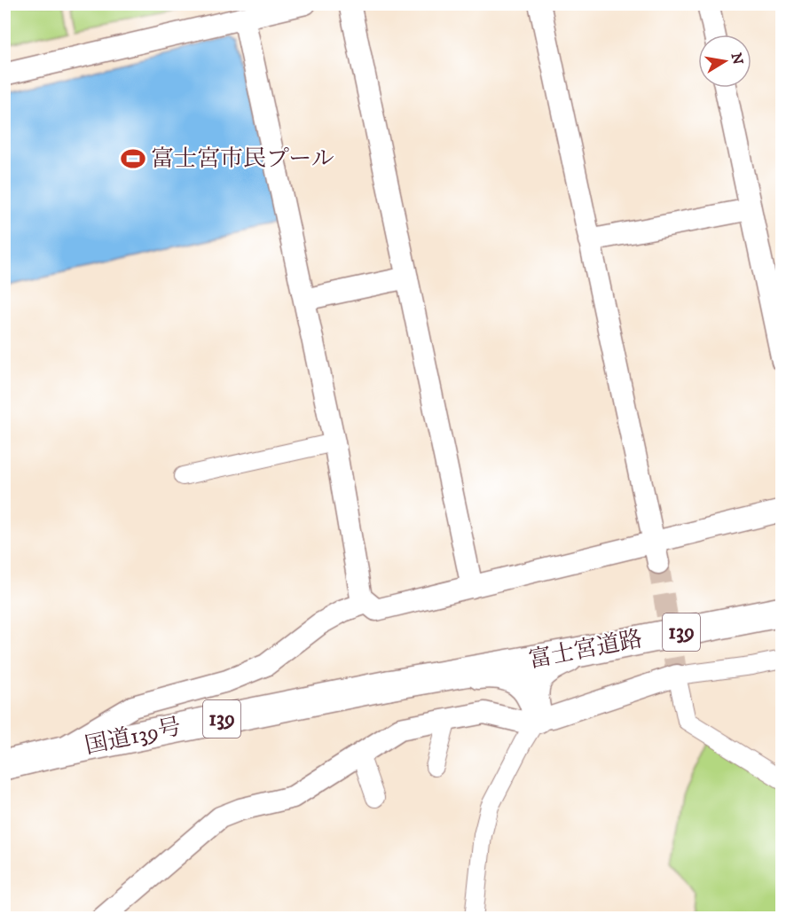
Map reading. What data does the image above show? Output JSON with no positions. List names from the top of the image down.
{
  "streets": {
    "highway": ["139", "富士宮道路", "国道139号"]
  },
  "crossings": [
    ["富士宮道路", "国道139号"]
  ],
  "places": {
    "sports": ["富士宮市民プール"]
  },
  "north": "right"
}
